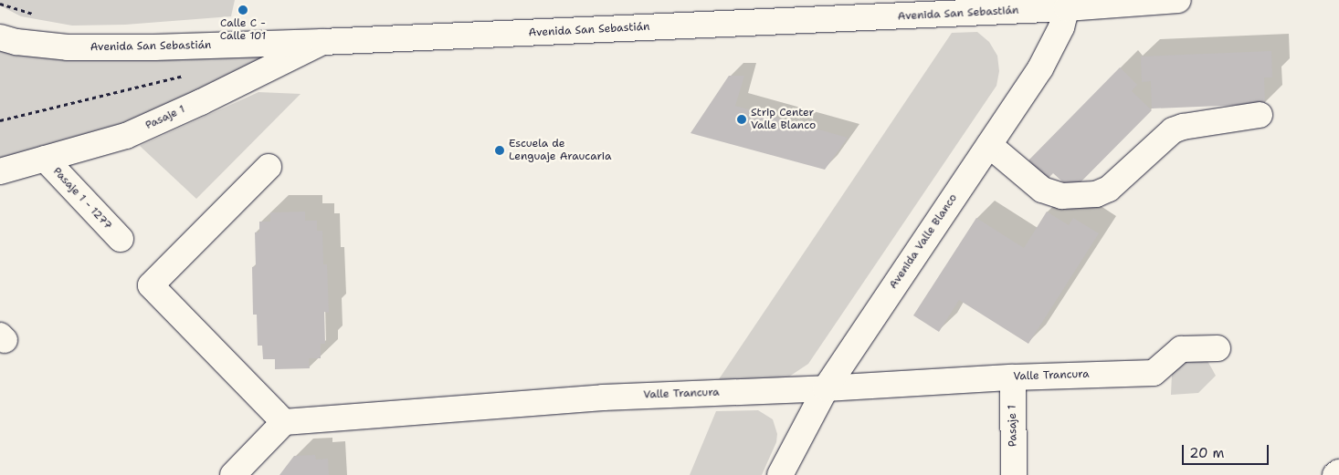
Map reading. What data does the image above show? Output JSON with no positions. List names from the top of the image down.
{
  "streets": {
    "street": [
      "Avenida San Sebastián",
      "Pasaje 1",
      "Pasaje 1 - 1277",
      "Avenida Valle Blanco",
      "Valle Trancura"
    ]
  },
  "crossings": [
    ["Avenida San Sebastián", "Pasaje 1"],
    ["Avenida San Sebastián", "Avenida Valle Blanco"],
    ["Pasaje 1", "Pasaje 1 - 1277"],
    ["Pasaje 1", "Valle Trancura"],
    ["Avenida Valle Blanco", "Valle Trancura"]
  ],
  "places": ["Calle C - Calle 101", "Strip Center Valle Blanco", "Escuela de Lenguaje Araucaria"],
  "scale_bar": "20 m"
}
